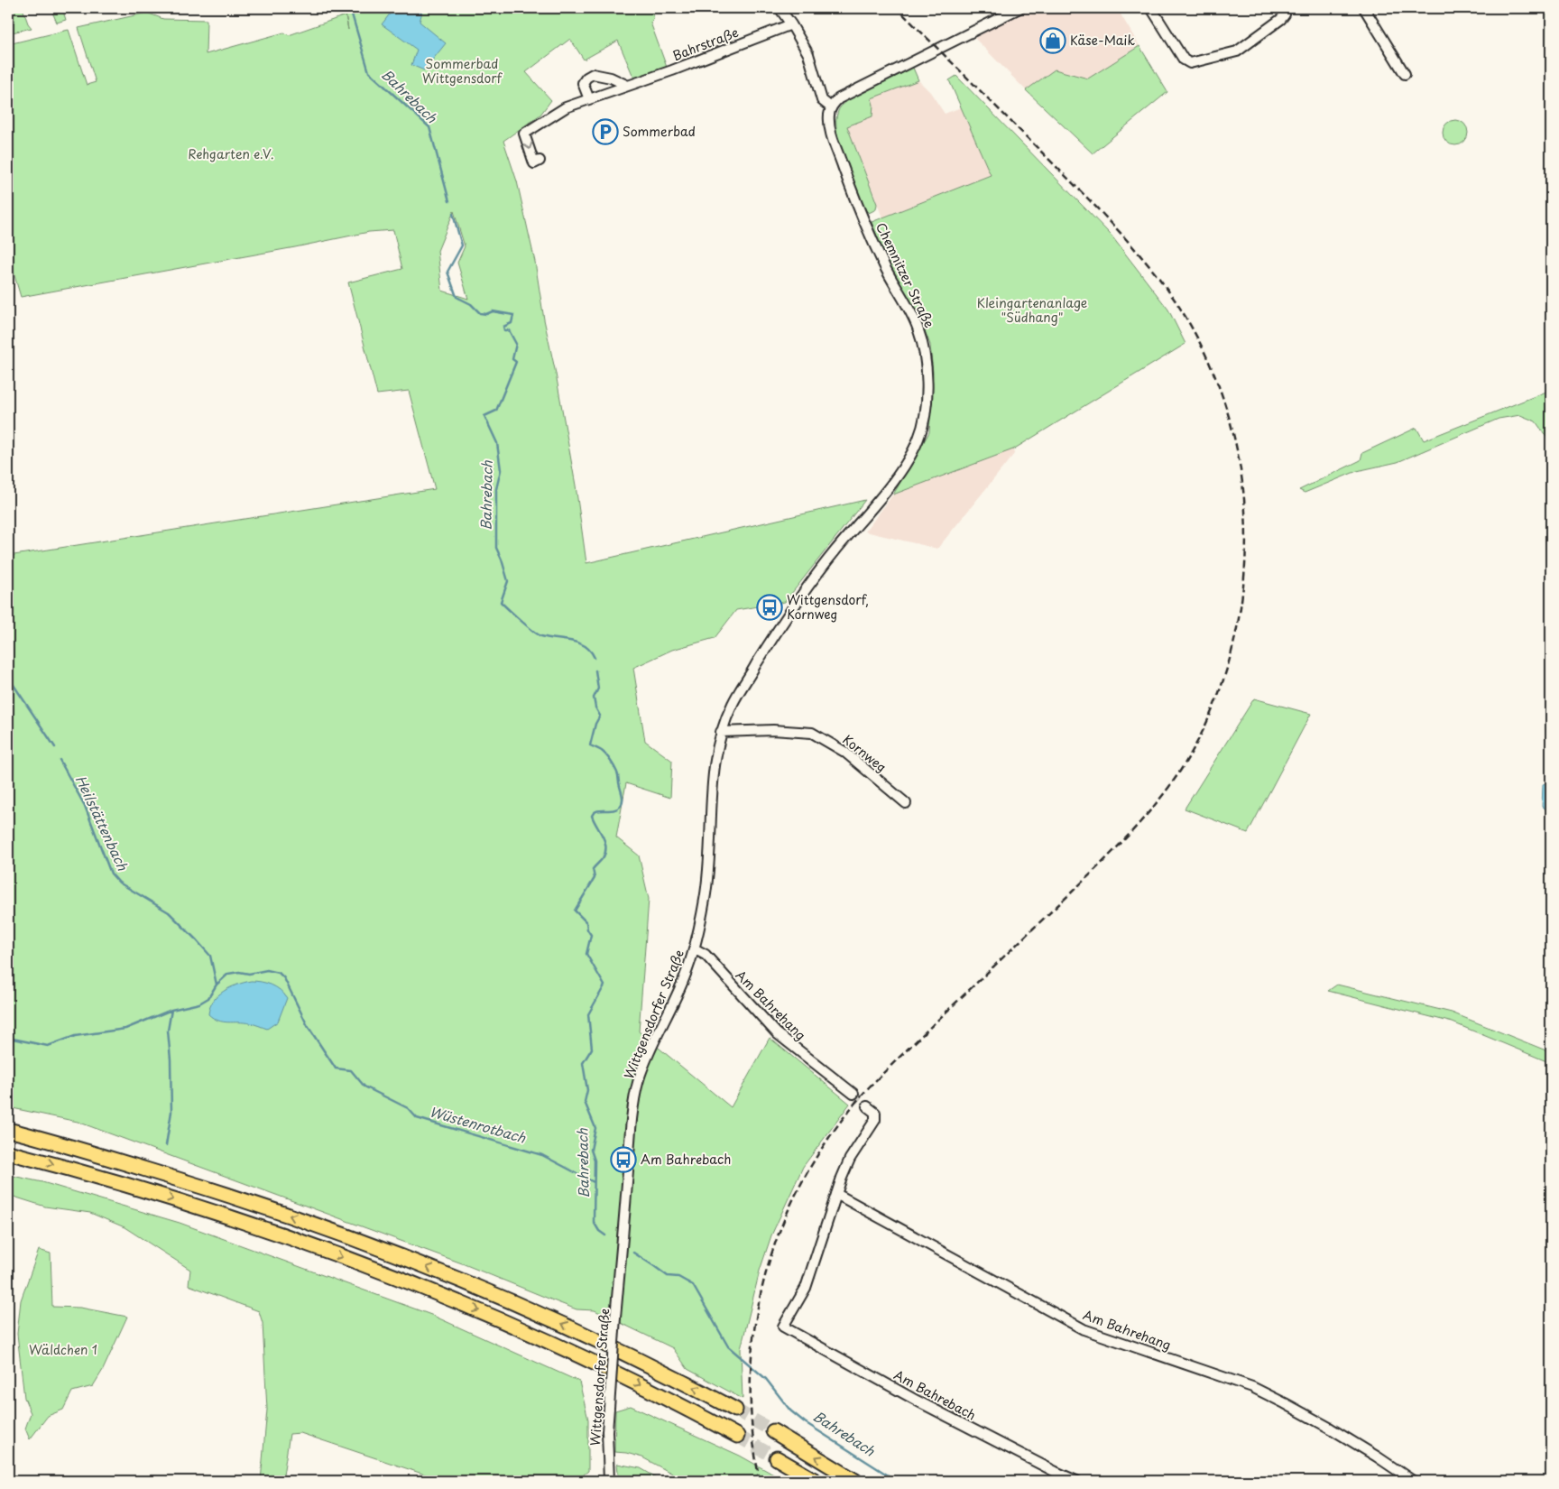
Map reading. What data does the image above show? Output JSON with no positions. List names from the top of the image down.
{
  "streets": {
    "street": [
      "Bahrstraße",
      "Chemnitzer Straße",
      "Kornweg",
      "Am Bahrehang",
      "Wittgensdorfer Straße",
      "Am Bahrebach"
    ]
  },
  "crossings": [
    ["Chemnitzer Straße", "Wittgensdorfer Straße"],
    ["Kornweg", "Wittgensdorfer Straße"],
    ["Am Bahrehang", "Wittgensdorfer Straße"],
    ["Am Bahrehang", "Am Bahrebach"]
  ],
  "water": ["Bahrebach", "Heilstättenbach", "Wüstenrotbach"],
  "parks": [
    "Sommerbad Wittgensdorf",
    "Rehgarten e.V.",
    "Kleingartenanlage \"Südhang\"",
    "Wäldchen 1"
  ],
  "places": {
    "shop": ["Käse-Maik"],
    "parking": ["Sommerbad"],
    "bus stop": ["Wittgensdorf, Kornweg", "Am Bahrebach"]
  }
}
